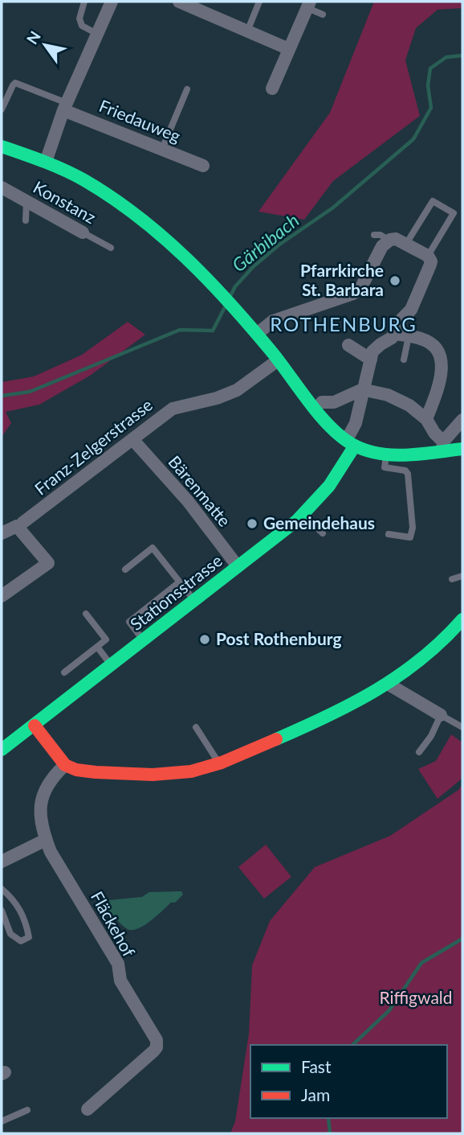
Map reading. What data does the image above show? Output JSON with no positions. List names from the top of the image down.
{
  "streets": {
    "street": [
      "Friedauweg",
      "Konstanz",
      "Franz-Zelgerstrasse",
      "Bärenmatte",
      "Stationsstrasse",
      "Fläckehof"
    ]
  },
  "crossings": [
    ["Franz-Zelgerstrasse", "Bärenmatte"],
    ["Bärenmatte", "Stationsstrasse"]
  ],
  "districts": ["ROTHENBURG"],
  "water": ["Gärbibach"],
  "parks": ["Riffigwald"],
  "places": ["Pfarrkirche St. Barbara", "Gemeindehaus", "Post Rothenburg"],
  "legend": ["Fast", "Jam"],
  "north": "top left"
}
